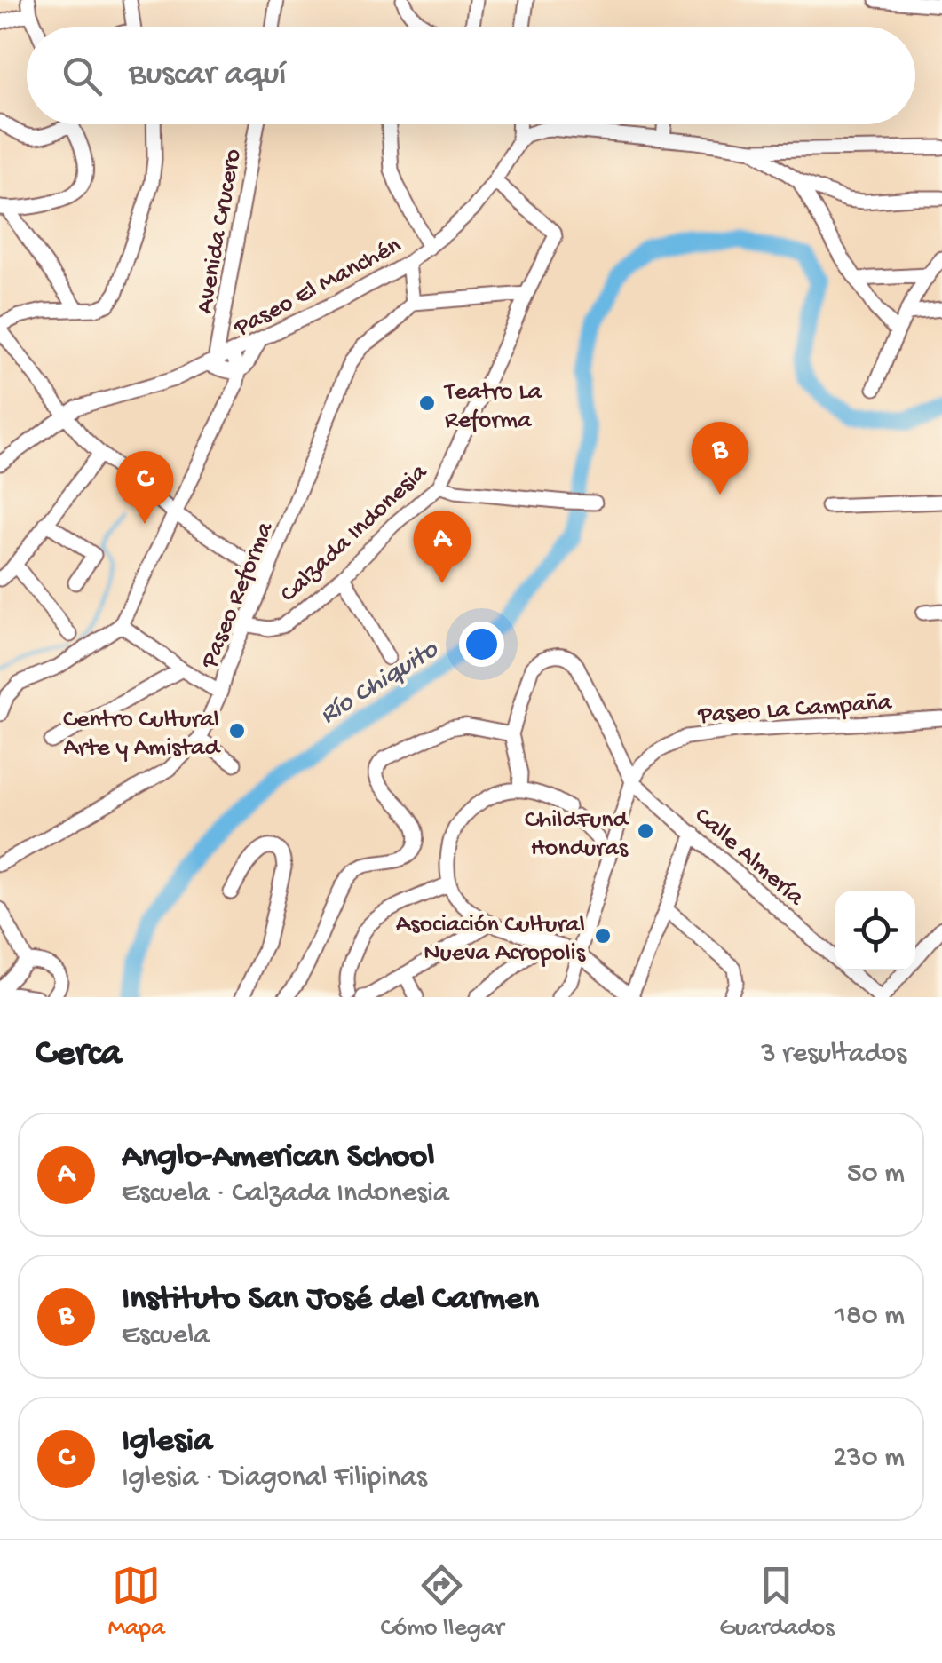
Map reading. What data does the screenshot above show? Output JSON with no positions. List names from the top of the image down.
{
  "streets": {
    "street": [
      "Avenida Crucero",
      "Paseo El Manchén",
      "Calzada Indonesia",
      "Paseo Reforma",
      "Paseo La Campaña",
      "Calle Almería"
    ]
  },
  "crossings": [
    ["Avenida Crucero", "Paseo El Manchén"],
    ["Paseo El Manchén", "Calzada Indonesia"],
    ["Calzada Indonesia", "Paseo Reforma"],
    ["Paseo La Campaña", "Calle Almería"]
  ],
  "water": ["Río Chiquito"],
  "places": [
    "Teatro La Reforma",
    "Centro Cultural Arte y Amistad",
    "ChildFund Honduras",
    "Asociación Cultural Nueva Acropolis"
  ],
  "page": {
    "search": "Buscar aquí",
    "pins": ["B", "C", "A"],
    "heading": ["Cerca", "3 resultados"],
    "list": [
      {
        "mark": "A",
        "name": "Anglo-American School",
        "note": "Escuela · Calzada Indonesia",
        "value": "50 m"
      },
      {
        "mark": "B",
        "name": "Instituto San José del Carmen",
        "note": "Escuela",
        "value": "180 m"
      },
      {
        "mark": "C",
        "name": "Iglesia",
        "note": "Iglesia · Diagonal Filipinas",
        "value": "230 m"
      }
    ],
    "nav": ["Mapa", "Cómo llegar", "Guardados"]
  }
}
